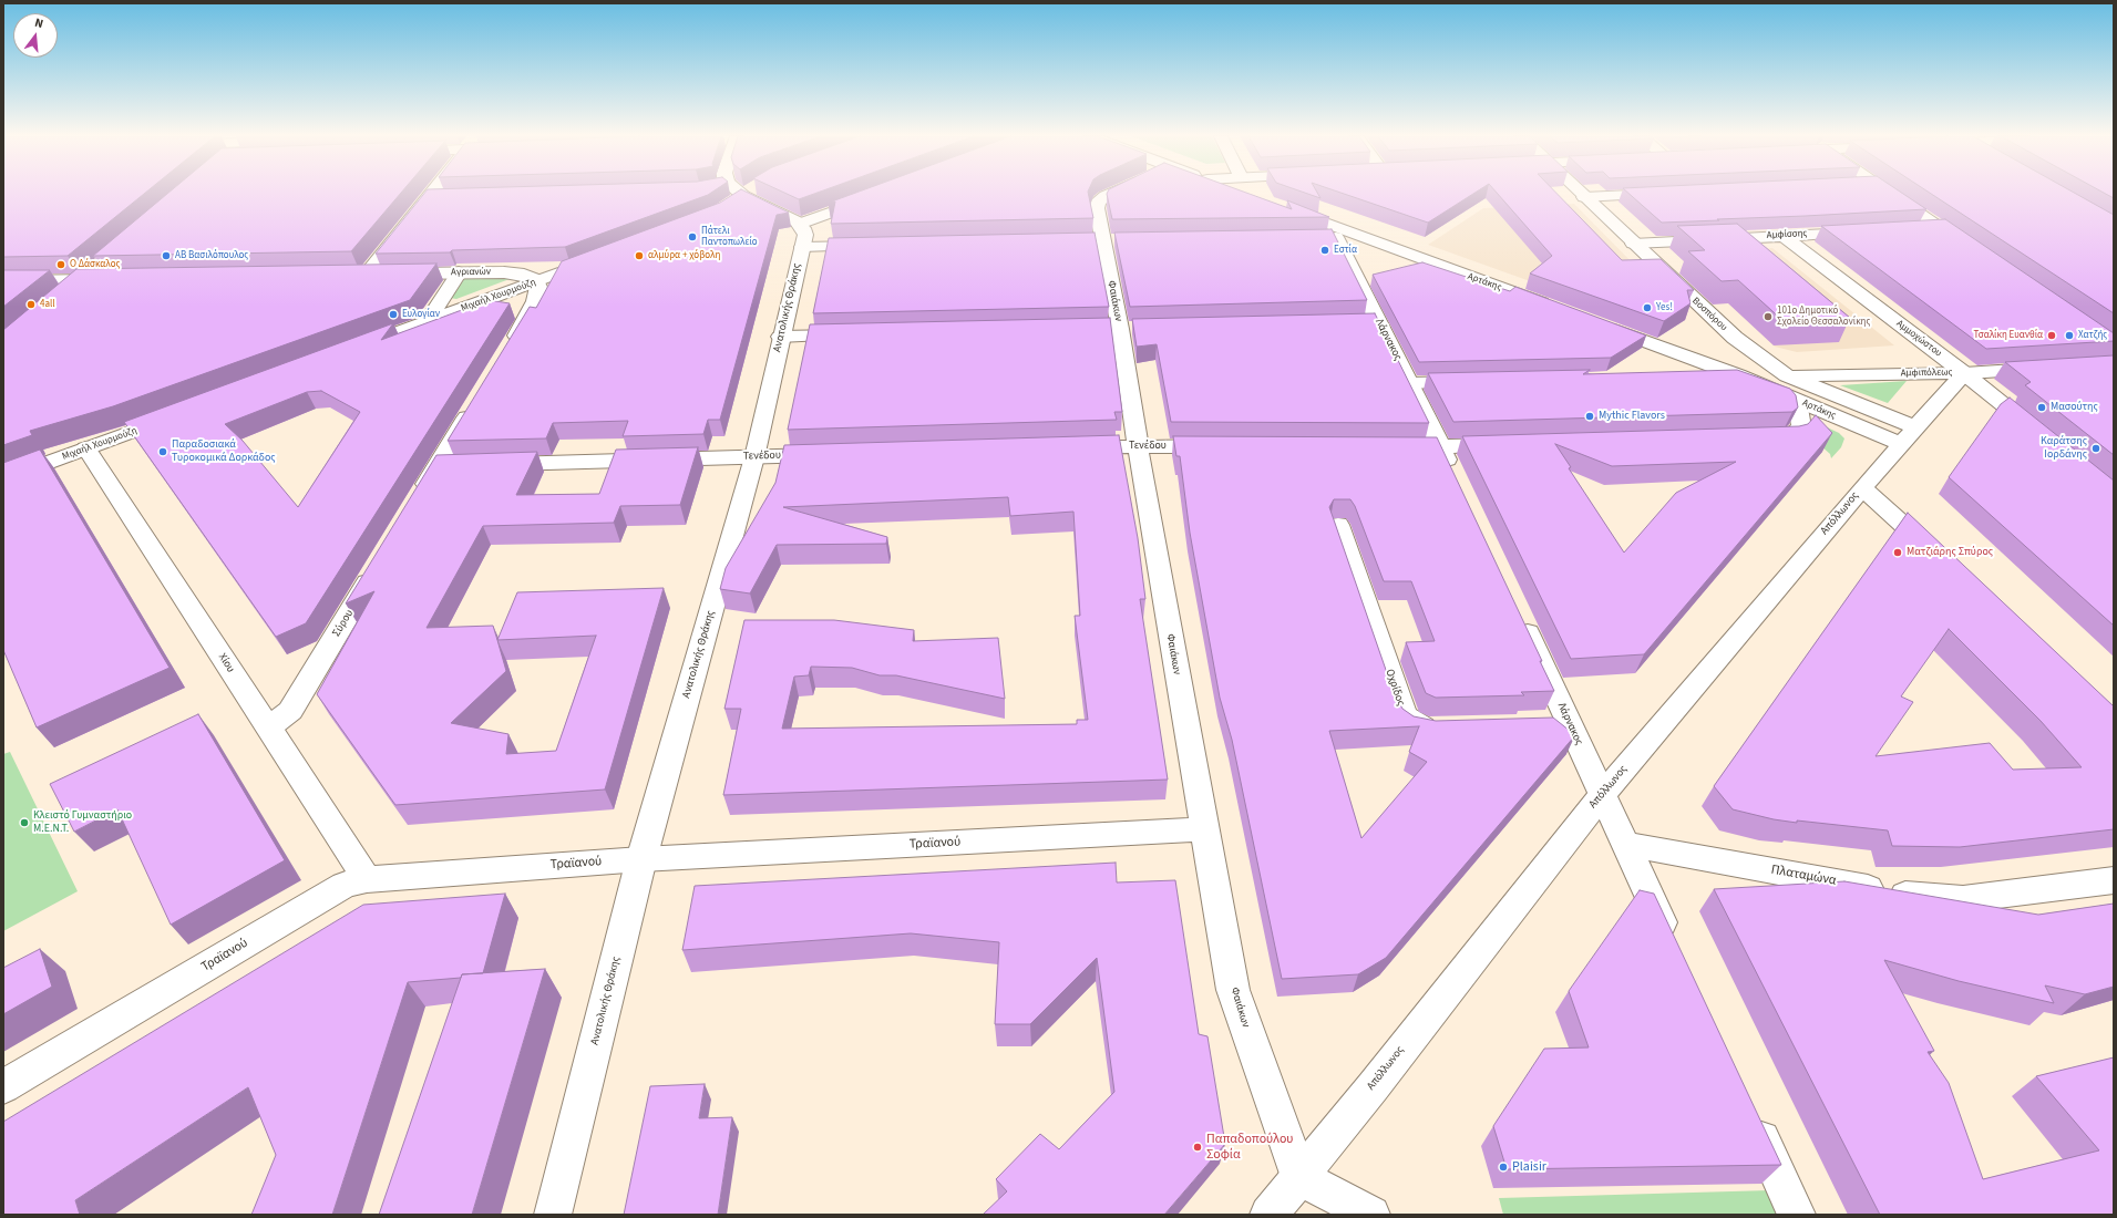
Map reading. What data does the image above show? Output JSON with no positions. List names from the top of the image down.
{
  "streets": {
    "street": [
      "Αμφίσσης",
      "Αγριανών",
      "Αρτάκης",
      "Μιχαήλ Χουρμούζη",
      "Φαιάκων",
      "Ανατολικής Θράκης",
      "Βοσπόρου",
      "Αμμοχώστου",
      "Λάρνακος",
      "Αμφιπόλεως",
      "Τενέδου",
      "Απόλλωνος",
      "Σύρου",
      "Χίου",
      "Οχρίδος",
      "Τραϊανού",
      "Πλαταμώνα"
    ]
  },
  "crossings": [
    ["Αμφίσσης", "Βοσπόρου"],
    ["Αμφίσσης", "Αμμοχώστου"],
    ["Αγριανών", "Μιχαήλ Χουρμούζη"],
    ["Αρτάκης", "Βοσπόρου"],
    ["Αρτάκης", "Λάρνακος"],
    ["Αρτάκης", "Αμφιπόλεως"],
    ["Αρτάκης", "Απόλλωνος"],
    ["Μιχαήλ Χουρμούζη", "Χίου"],
    ["Φαιάκων", "Τενέδου"],
    ["Φαιάκων", "Απόλλωνος"],
    ["Φαιάκων", "Τραϊανού"],
    ["Ανατολικής Θράκης", "Τενέδου"],
    ["Ανατολικής Θράκης", "Τραϊανού"],
    ["Βοσπόρου", "Αμφιπόλεως"],
    ["Αμμοχώστου", "Αμφιπόλεως"],
    ["Αμμοχώστου", "Απόλλωνος"],
    ["Λάρνακος", "Απόλλωνος"],
    ["Λάρνακος", "Πλαταμώνα"],
    ["Αμφιπόλεως", "Απόλλωνος"],
    ["Σύρου", "Χίου"],
    ["Χίου", "Τραϊανού"]
  ],
  "places": [
    "Πάτελι Παντοπωλείο",
    "Εστία",
    "ΑΒ Βασιλόπουλος",
    "αλμύρα + χόβολη",
    "Ο Δάσκαλος",
    "4all",
    "Yes!",
    "Ευλογίαν",
    "101ο Δημοτικό Σχολείο Θεσσαλονίκης",
    "Τσαλίκη Ευανθία",
    "Χατζής",
    "Μασούτης",
    "Mythic Flavors",
    "Καράτσης Ιορδάνης",
    "Παραδοσιακά Τυροκομικά Δορκάδος",
    "Ματζιάρης Σπύρος",
    "Κλειστό Γυμναστήριο Μ.Ε.Ν.Τ.",
    "Παπαδοπούλου Σοφία",
    "Plaisir"
  ],
  "north": "top"
}
